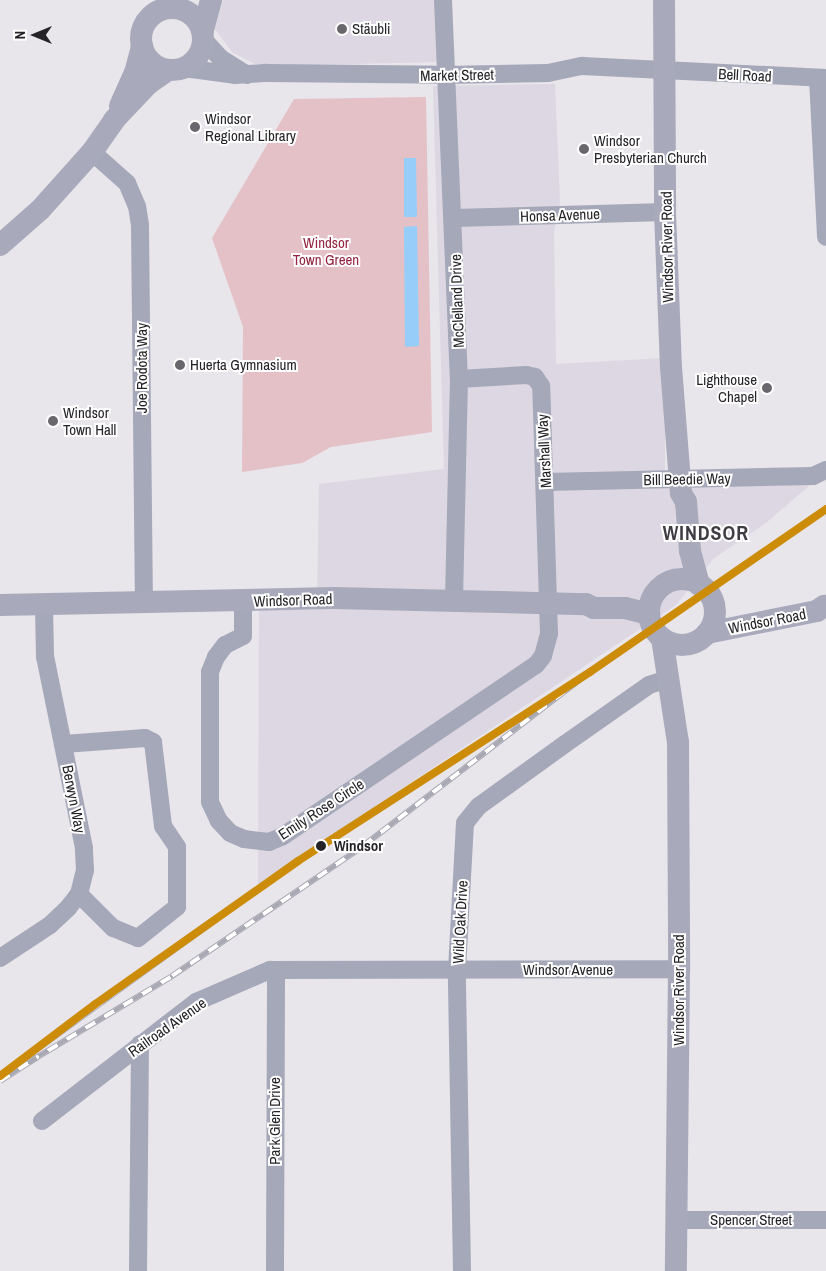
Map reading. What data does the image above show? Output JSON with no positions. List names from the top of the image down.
{
  "streets": {
    "main road": ["Windsor River Road", "Windsor Road"],
    "street": [
      "Market Street",
      "Bell Road",
      "Honsa Avenue",
      "McClelland Drive",
      "Joe Rodota Way",
      "Marshall Way",
      "Bill Beedie Way",
      "Berwyn Way",
      "Emily Rose Circle",
      "Wild Oak Drive",
      "Windsor Avenue",
      "Railroad Avenue",
      "Park Glen Drive",
      "Spencer Street"
    ]
  },
  "crossings": [
    ["Market Street", "Bell Road"],
    ["Market Street", "Windsor River Road"],
    ["Market Street", "McClelland Drive"],
    ["Bell Road", "Windsor River Road"],
    ["Honsa Avenue", "Windsor River Road"],
    ["Honsa Avenue", "McClelland Drive"],
    ["Windsor River Road", "Bill Beedie Way"],
    ["Windsor River Road", "Windsor Road"],
    ["Windsor River Road", "Wild Oak Drive"],
    ["Windsor River Road", "Windsor Avenue"],
    ["Windsor River Road", "Spencer Street"],
    ["McClelland Drive", "Marshall Way"],
    ["McClelland Drive", "Windsor Road"],
    ["Joe Rodota Way", "Windsor Road"],
    ["Marshall Way", "Bill Beedie Way"],
    ["Marshall Way", "Windsor Road"],
    ["Marshall Way", "Emily Rose Circle"],
    ["Windsor Road", "Berwyn Way"],
    ["Windsor Road", "Emily Rose Circle"],
    ["Wild Oak Drive", "Windsor Avenue"],
    ["Wild Oak Drive", "Railroad Avenue"],
    ["Windsor Avenue", "Railroad Avenue"],
    ["Railroad Avenue", "Park Glen Drive"]
  ],
  "districts": ["WINDSOR"],
  "parks": ["Windsor Town Green"],
  "places": [
    "Stäubli",
    "Windsor Regional Library",
    "Windsor Presbyterian Church",
    "Huerta Gymnasium",
    "Lighthouse Chapel",
    "Windsor Town Hall",
    "Windsor"
  ],
  "north": "left"
}
